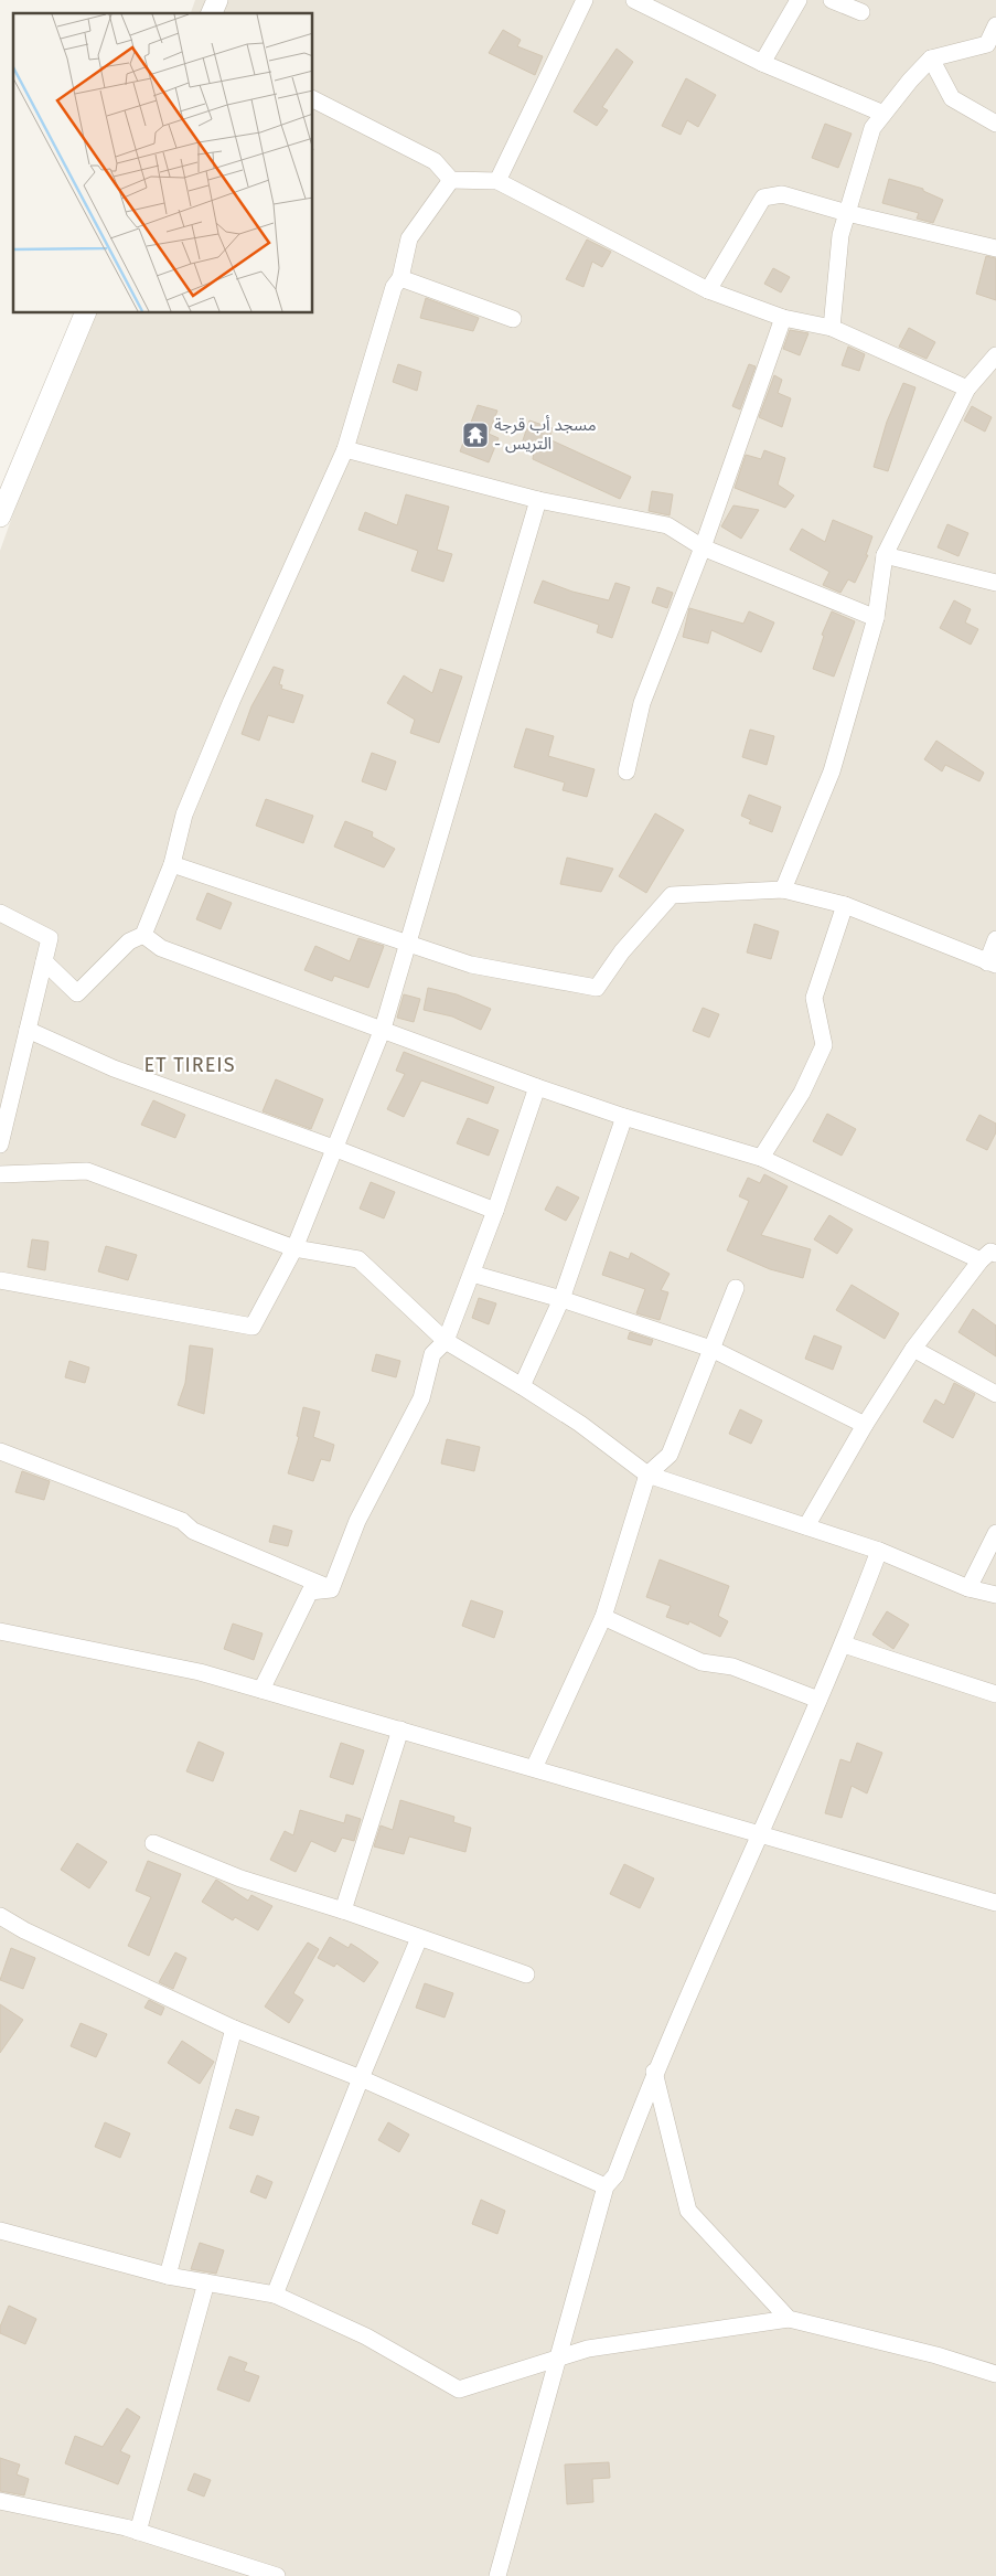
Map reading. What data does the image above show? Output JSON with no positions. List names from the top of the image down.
{
  "districts": ["ET TIREIS"],
  "places": {
    "temple": ["مسجد أب قرجة - التريس"]
  }
}
